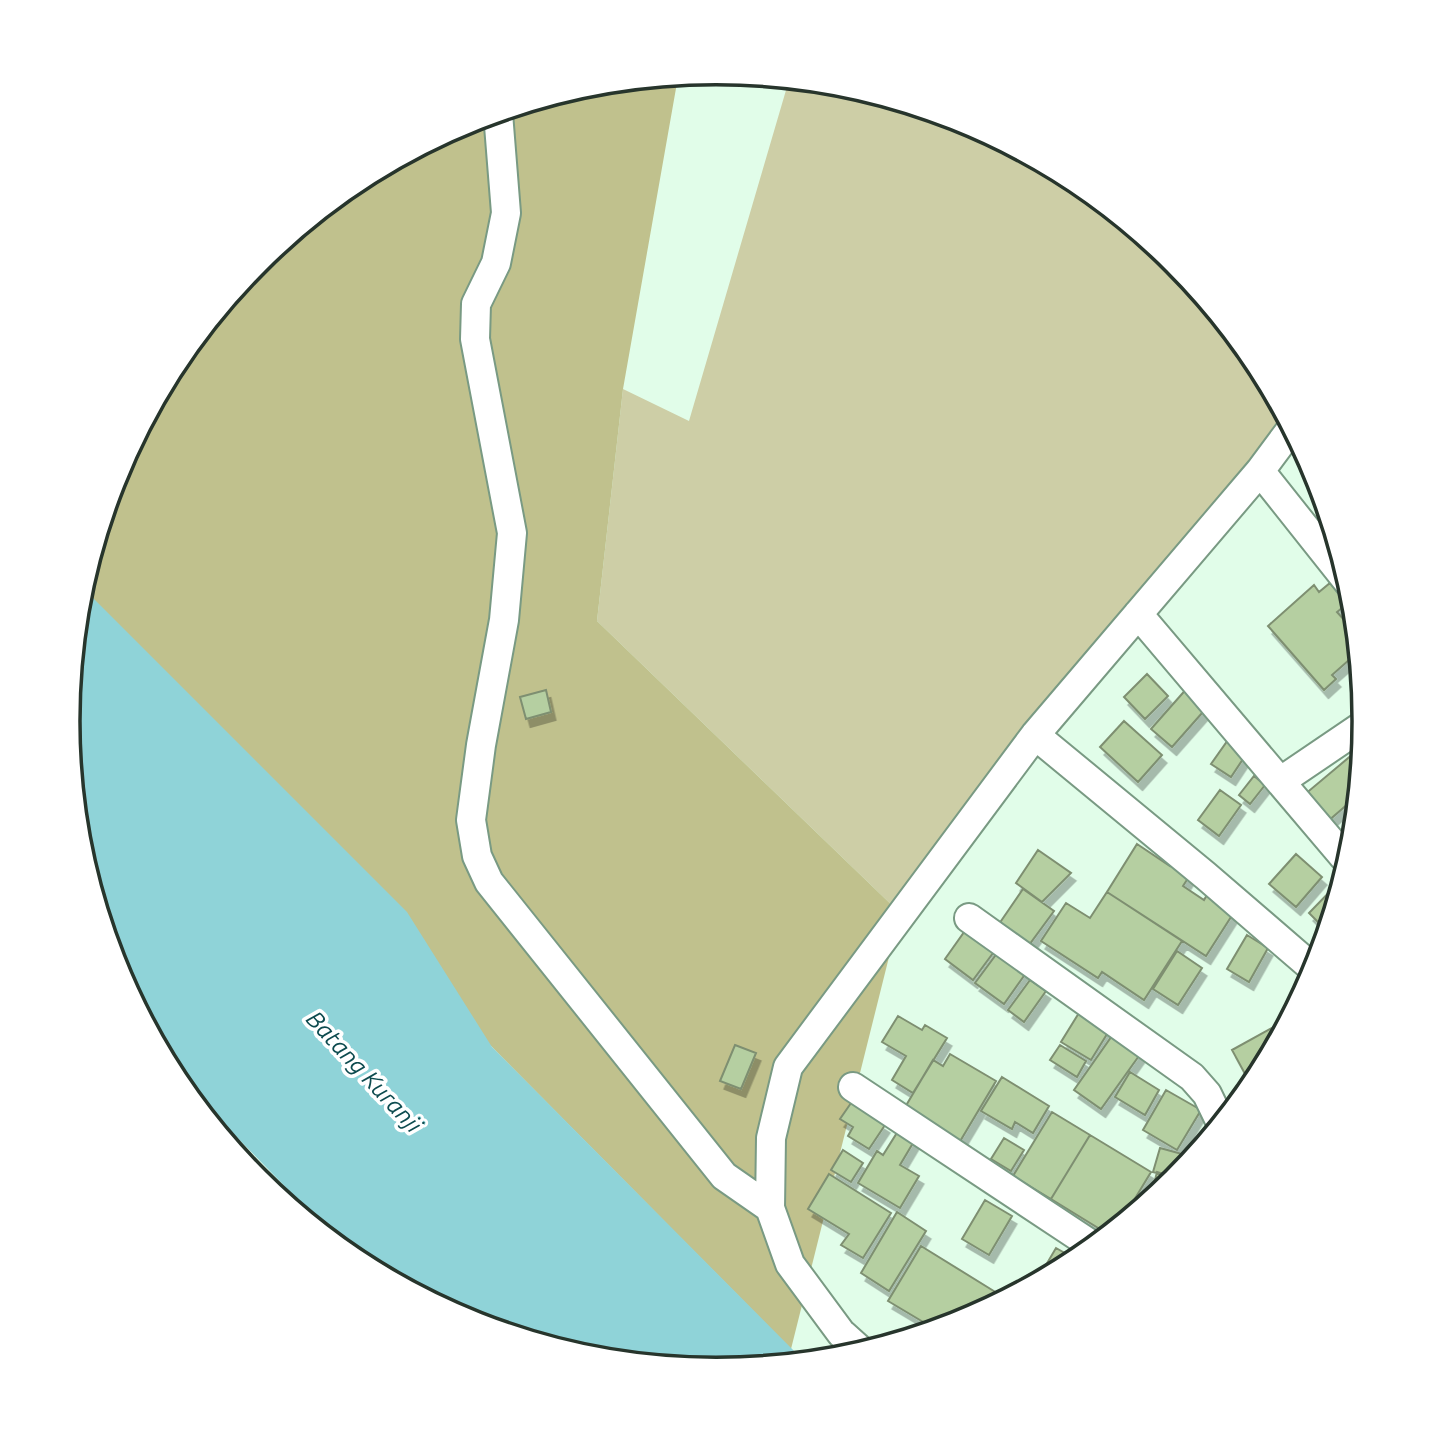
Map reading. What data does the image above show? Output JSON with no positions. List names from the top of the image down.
{
  "water": ["Batang Kuranji"]
}
